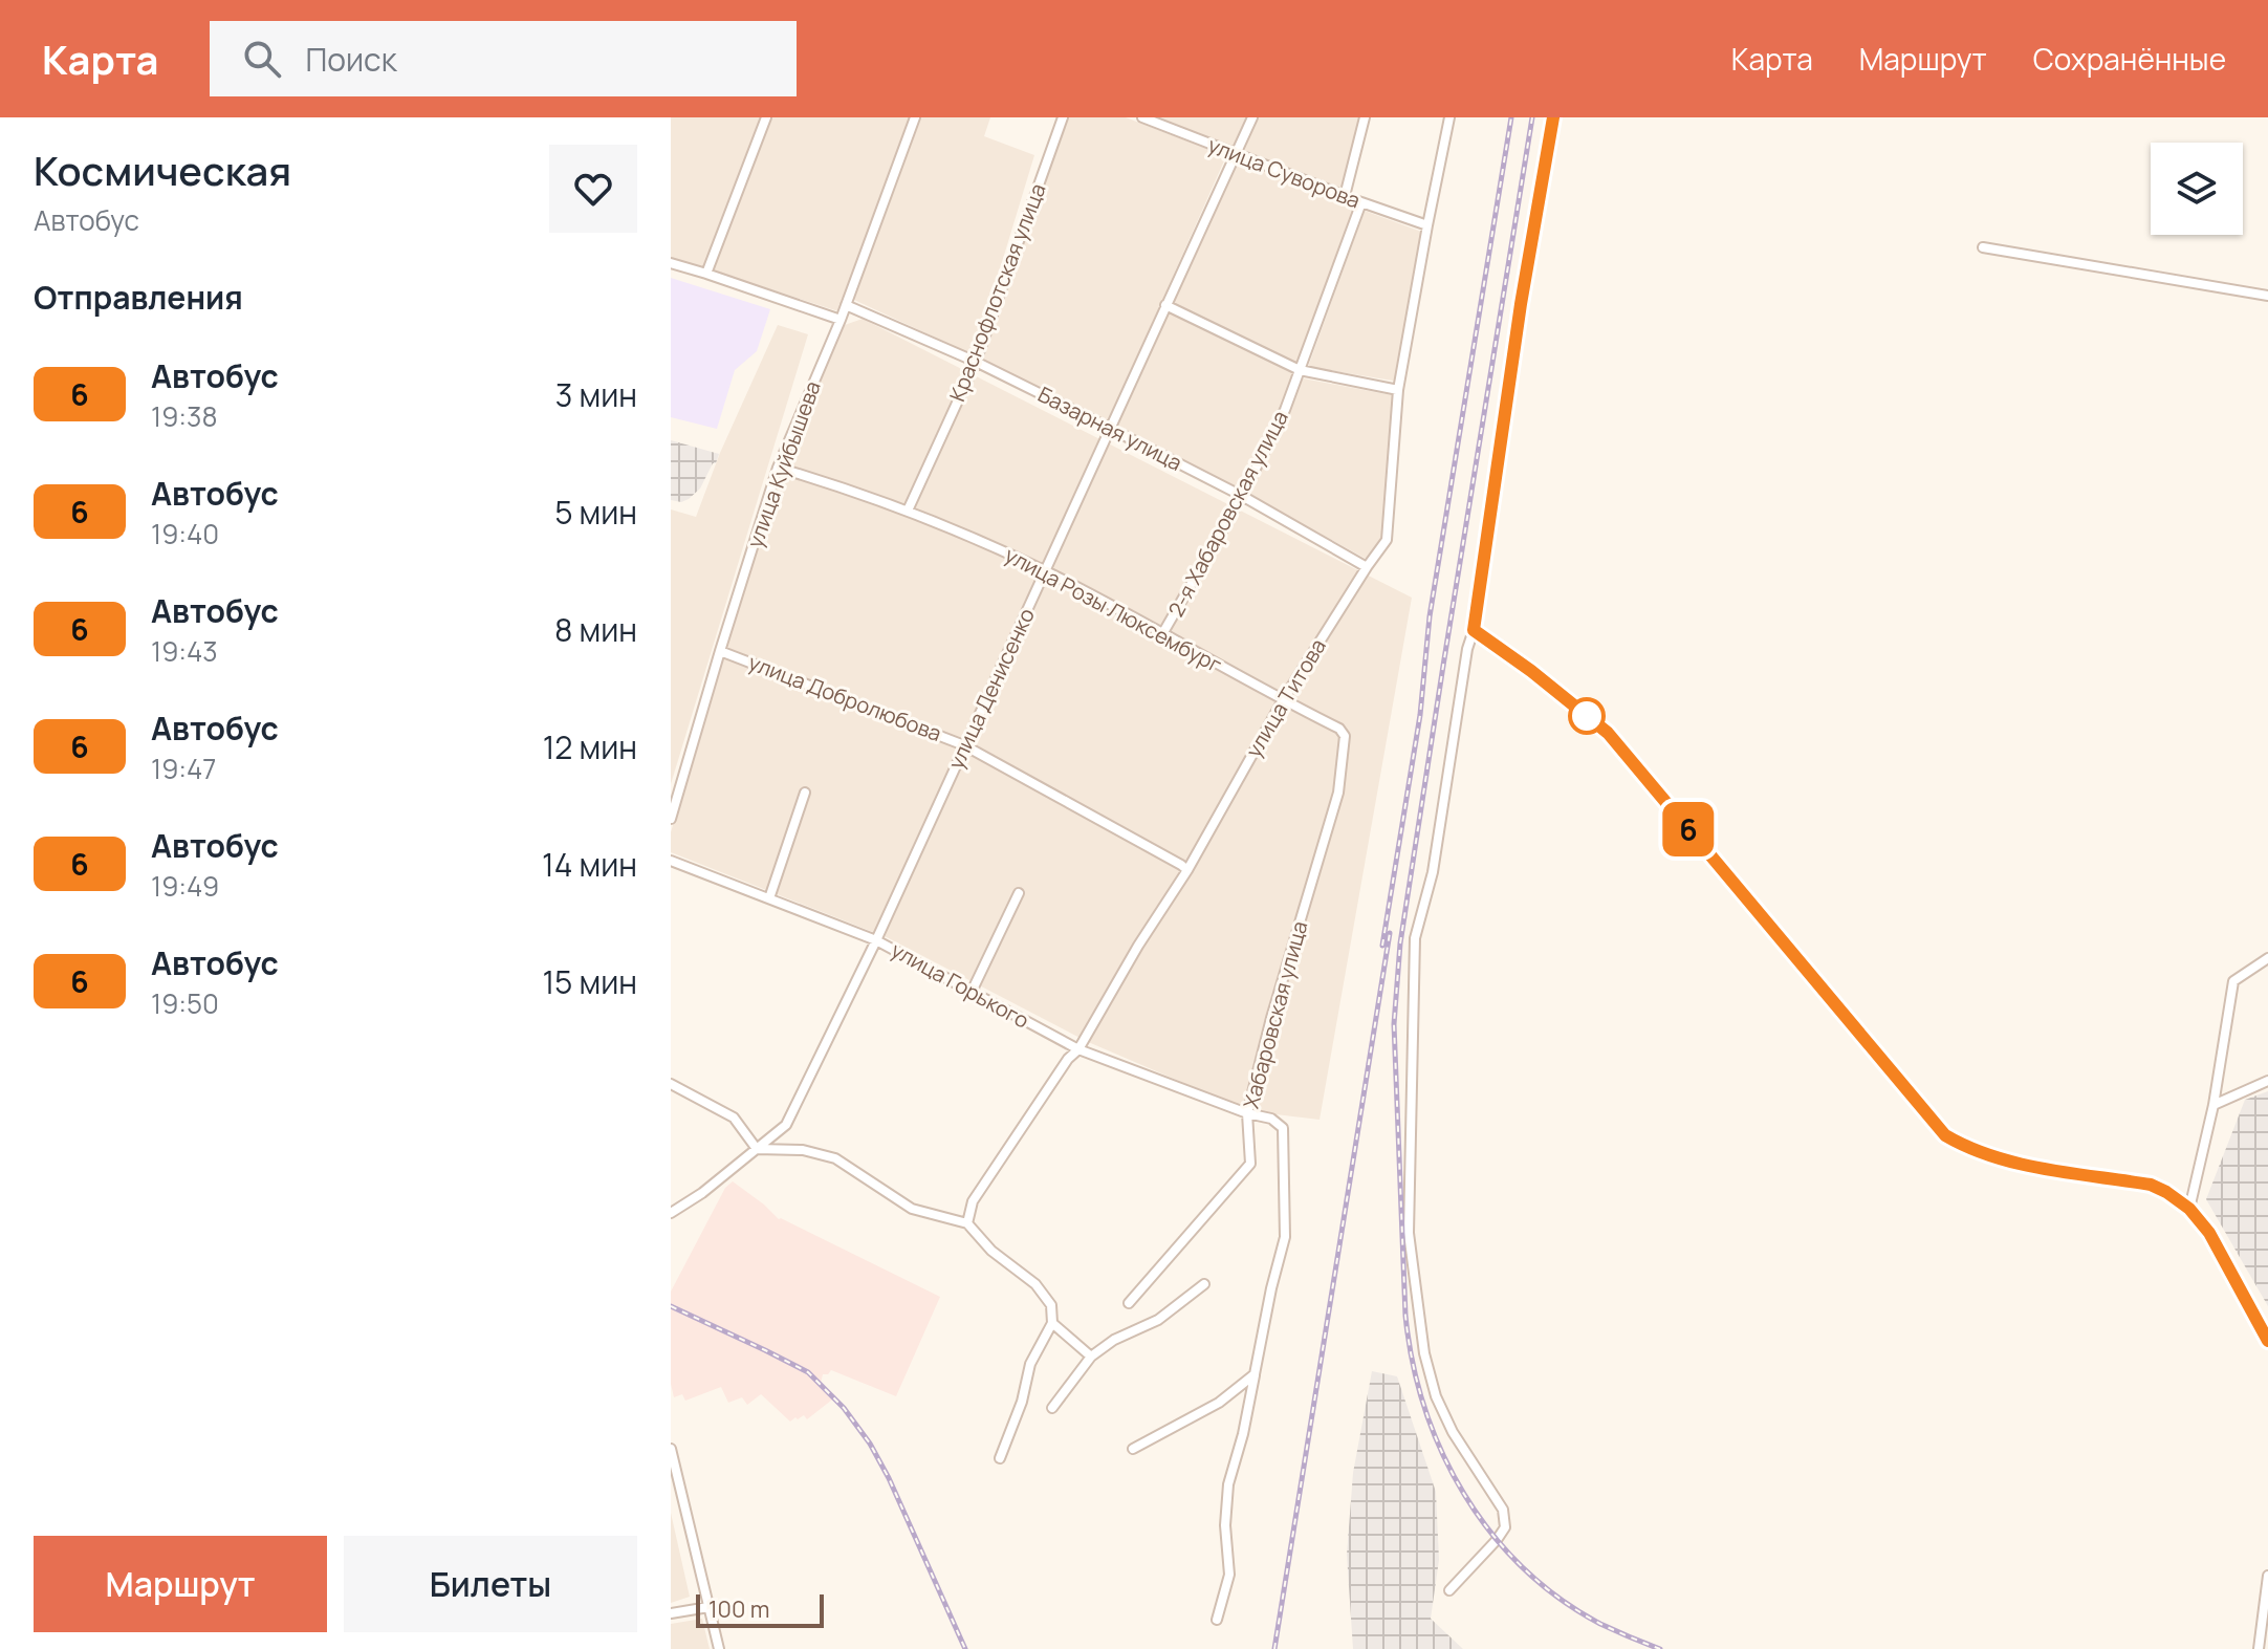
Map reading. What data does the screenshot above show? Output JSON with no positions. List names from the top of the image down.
{
  "streets": {
    "street": [
      "улица Суворова",
      "Краснофлотская улица",
      "Базарная улица",
      "улица Куйбышева",
      "2-я Хабаровская улица",
      "улица Розы Люксембург",
      "улица Денисенко",
      "улица Добролюбова",
      "улица Титова",
      "улица Горького",
      "Хабаровская улица"
    ]
  },
  "crossings": [
    ["улица Суворова", "2-я Хабаровская улица"],
    ["улица Суворова", "улица Денисенко"],
    ["улица Суворова", "улица Титова"],
    ["Краснофлотская улица", "Базарная улица"],
    ["Краснофлотская улица", "улица Розы Люксембург"],
    ["Базарная улица", "улица Куйбышева"],
    ["Базарная улица", "2-я Хабаровская улица"],
    ["Базарная улица", "улица Денисенко"],
    ["Базарная улица", "улица Титова"],
    ["улица Куйбышева", "улица Розы Люксембург"],
    ["улица Куйбышева", "улица Добролюбова"],
    ["2-я Хабаровская улица", "улица Розы Люксембург"],
    ["улица Розы Люксембург", "улица Денисенко"],
    ["улица Розы Люксембург", "улица Титова"],
    ["улица Розы Люксембург", "Хабаровская улица"],
    ["улица Денисенко", "улица Добролюбова"],
    ["улица Денисенко", "улица Горького"],
    ["улица Добролюбова", "улица Титова"],
    ["улица Титова", "улица Горького"],
    ["улица Горького", "Хабаровская улица"]
  ],
  "lines": ["bus line 6"],
  "scale_bar": "100 m",
  "page": {
    "header": "Карта",
    "search": "Поиск",
    "nav": ["Карта", "Маршрут", "Сохранённые"],
    "heading": [
      ["Космическая", "Автобус"],
      "Отправления"
    ],
    "on_map": "6",
    "list": [
      {
        "mark": "6",
        "name": "Автобус",
        "note": "19:38",
        "value": "3 мин"
      },
      {
        "mark": "6",
        "name": "Автобус",
        "note": "19:40",
        "value": "5 мин"
      },
      {
        "mark": "6",
        "name": "Автобус",
        "note": "19:43",
        "value": "8 мин"
      },
      {
        "mark": "6",
        "name": "Автобус",
        "note": "19:47",
        "value": "12 мин"
      },
      {
        "mark": "6",
        "name": "Автобус",
        "note": "19:49",
        "value": "14 мин"
      },
      {
        "mark": "6",
        "name": "Автобус",
        "note": "19:50",
        "value": "15 мин"
      }
    ],
    "buttons": ["Маршрут", "Билеты"],
    "scale": "100 m"
  }
}
